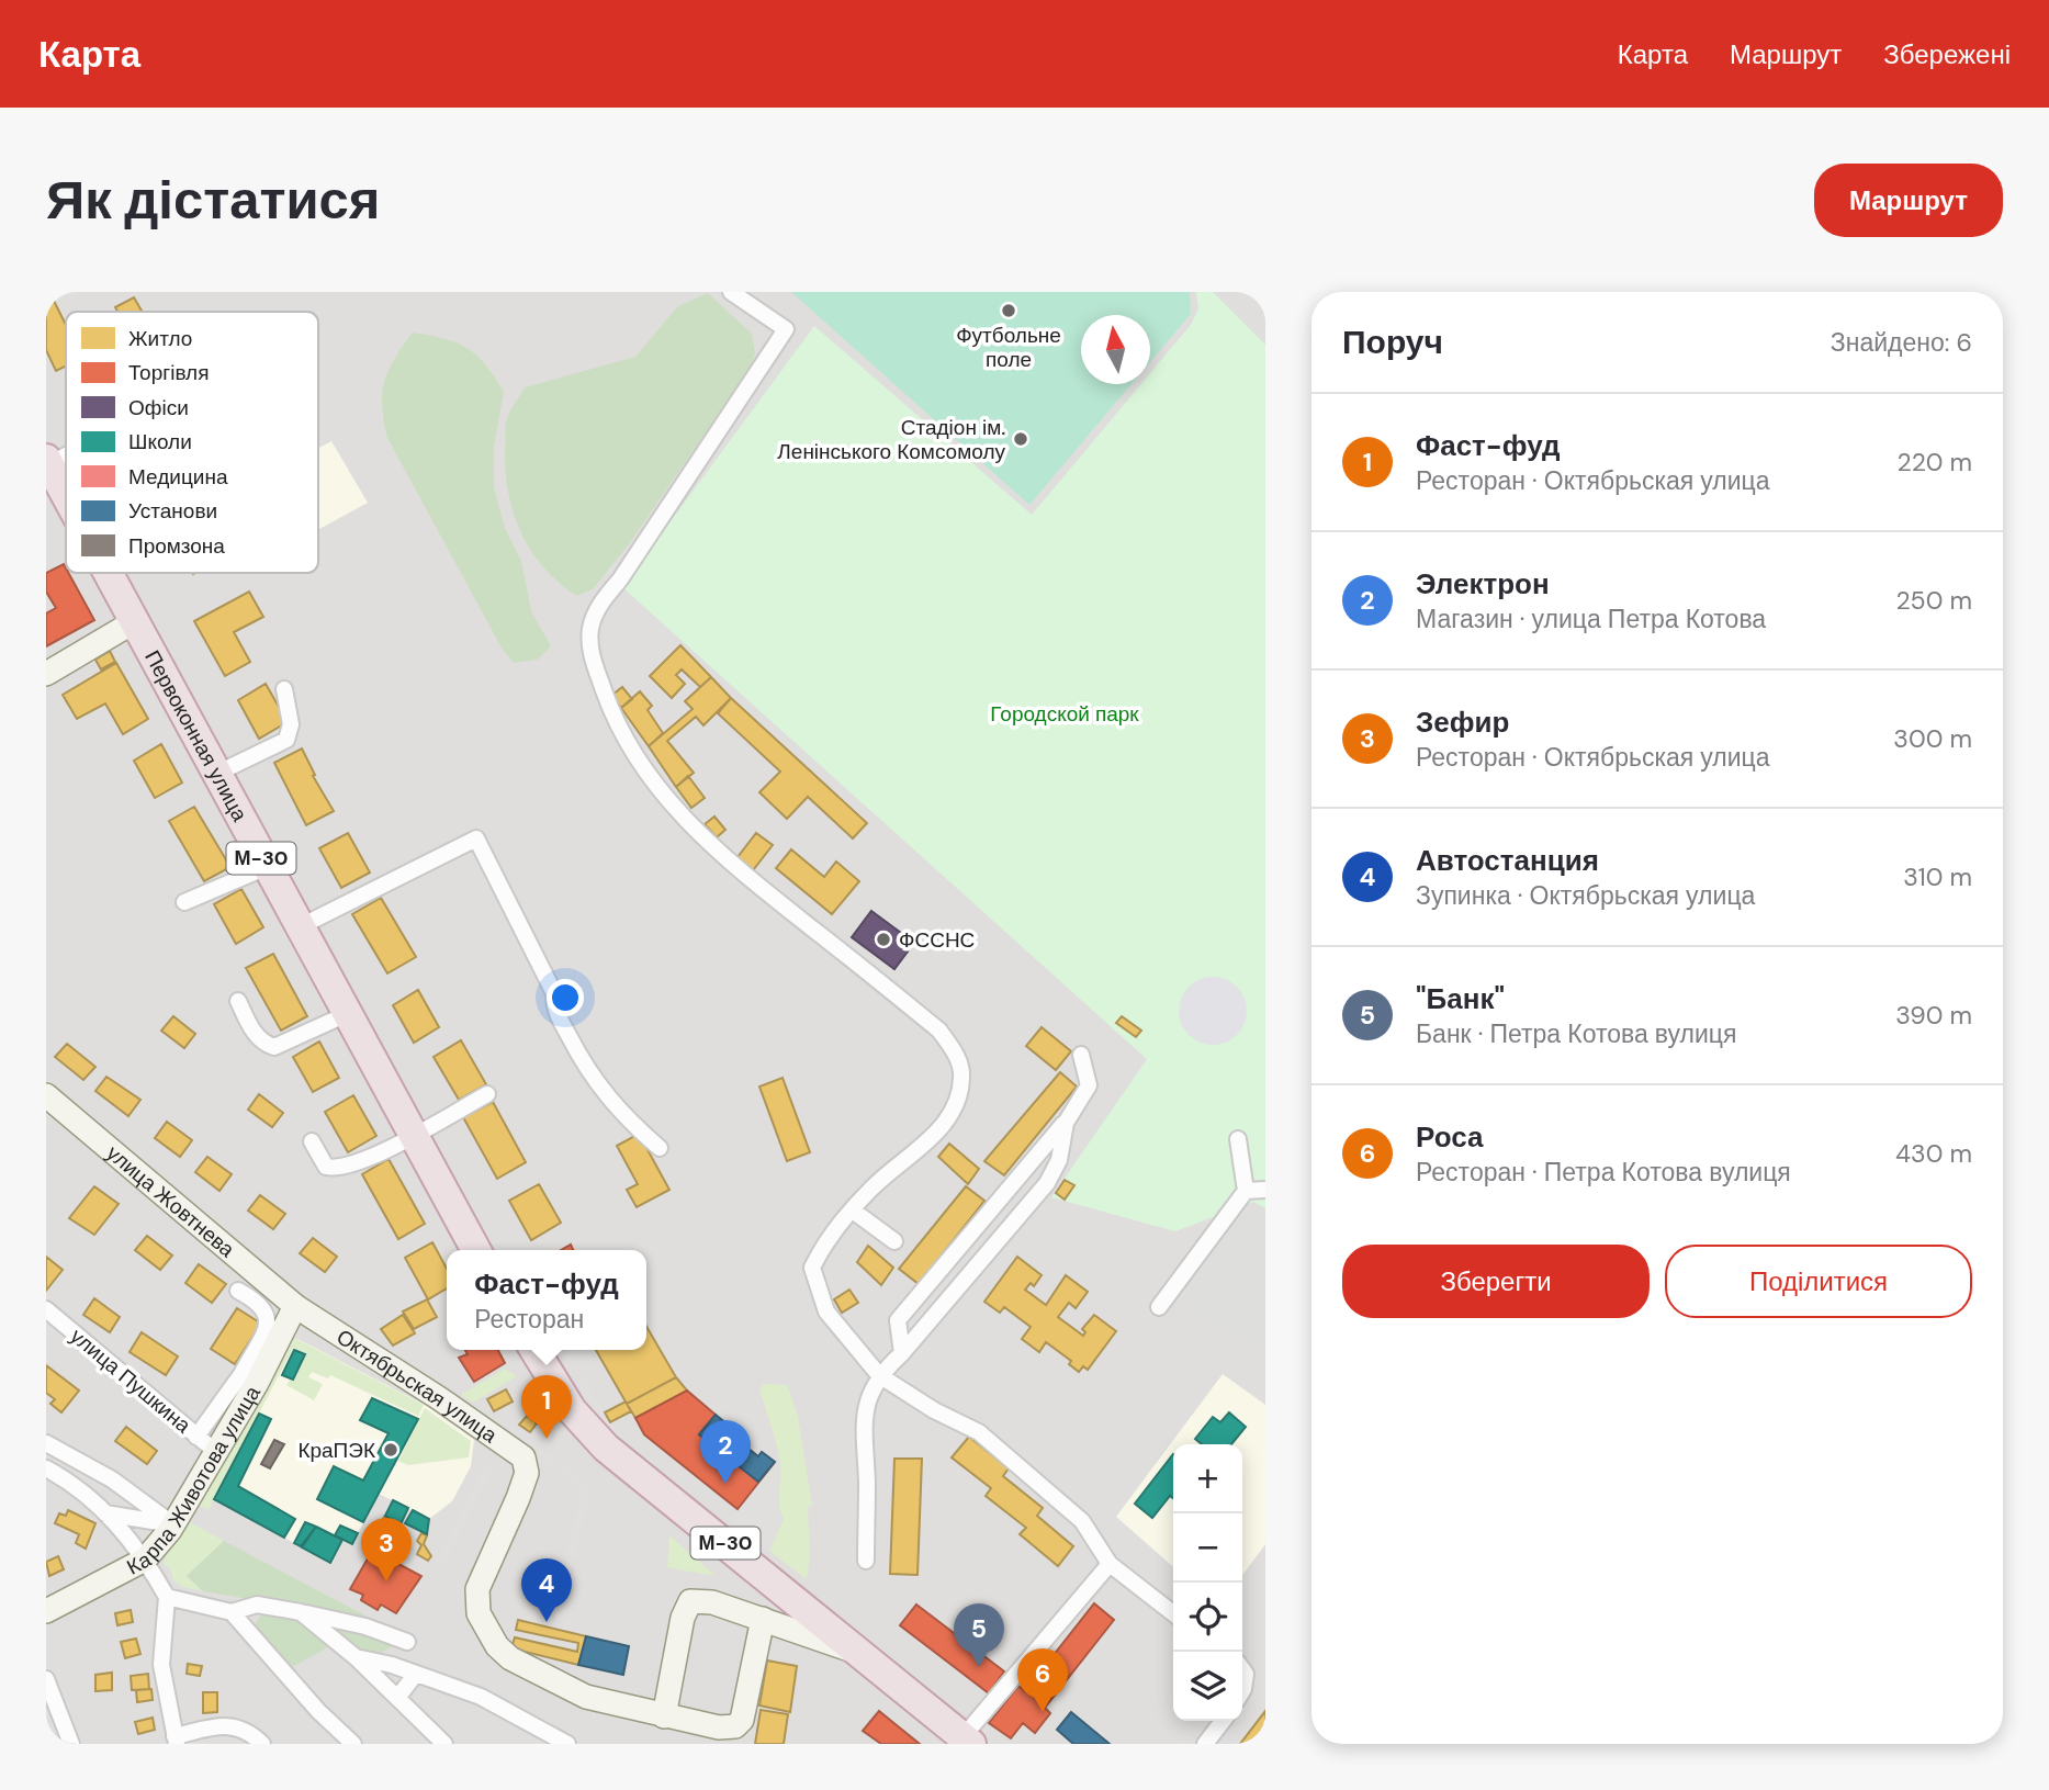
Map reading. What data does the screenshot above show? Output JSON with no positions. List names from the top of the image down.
{
  "streets": {
    "highway": ["Первоконная улица", "М-30"],
    "main road": ["улица Жовтнева", "Октябрьская улица", "Карпа Животова улица"],
    "street": ["улица Пушкина"]
  },
  "crossings": [
    ["улица Жовтнева", "Октябрьская улица"],
    ["улица Жовтнева", "Карпа Животова улица"],
    ["улица Пушкина", "Карпа Животова улица"],
    ["Октябрьская улица", "Карпа Животова улица"]
  ],
  "parks": ["Городской парк"],
  "places": [
    "Футбольне поле",
    "Стадіон ім. Ленінського Комсомолу",
    "ФССНС",
    "КраПЭК"
  ],
  "legend": [
    "Житло",
    "Торгівля",
    "Офіси",
    "Школи",
    "Медицина",
    "Установи",
    "Промзона"
  ],
  "north": "top",
  "page": {
    "header": "Карта",
    "nav": ["Карта", "Маршрут", "Збережені"],
    "buttons": [
      "Маршрут",
      ["Зберегти", "Поділитися"]
    ],
    "title": "Як дістатися",
    "heading": ["Поруч", "Знайдено: 6"],
    "list": [
      {
        "mark": "1",
        "name": "Фаст-фуд",
        "note": "Ресторан · Октябрьская улица",
        "value": "220 m"
      },
      {
        "mark": "2",
        "name": "Электрон",
        "note": "Магазин · улица Петра Котова",
        "value": "250 m"
      },
      {
        "mark": "3",
        "name": "Зефир",
        "note": "Ресторан · Октябрьская улица",
        "value": "300 m"
      },
      {
        "mark": "4",
        "name": "Автостанция",
        "note": "Зупинка · Октябрьская улица",
        "value": "310 m"
      },
      {
        "mark": "5",
        "name": "\"Банк\"",
        "note": "Банк · Петра Котова вулиця",
        "value": "390 m"
      },
      {
        "mark": "6",
        "name": "Роса",
        "note": "Ресторан · Петра Котова вулиця",
        "value": "430 m"
      }
    ],
    "popup": ["Фаст-фуд", "Ресторан"],
    "pins": [
      "1",
      "2",
      "3",
      "4",
      "5",
      "6"
    ],
    "map_buttons": ["+", "−"]
  }
}
